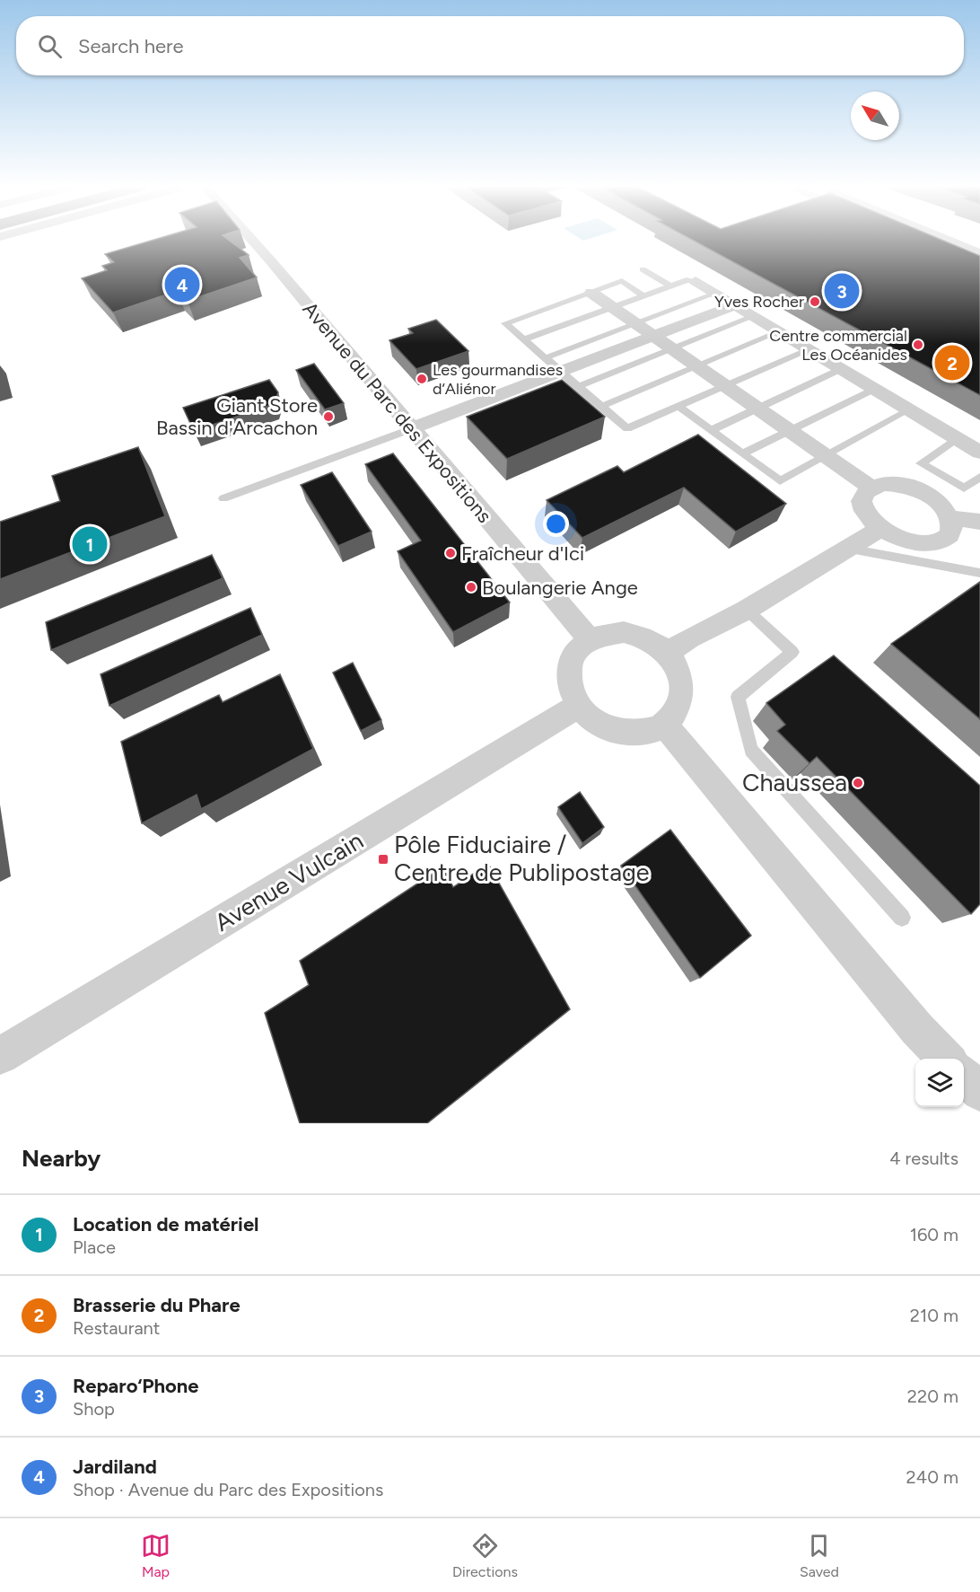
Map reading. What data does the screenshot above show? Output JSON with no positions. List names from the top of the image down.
{
  "streets": {
    "street": ["Avenue du Parc des Expositions", "Avenue Vulcain"]
  },
  "crossings": [
    ["Avenue du Parc des Expositions", "Avenue Vulcain"]
  ],
  "places": {
    "other": [
      "Yves Rocher",
      "Centre commercial Les Océanides",
      "Les gourmandises d‘Aliénor",
      "Giant Store Bassin d'Arcachon",
      "Fraîcheur d'Ici",
      "Boulangerie Ange",
      "Chaussea"
    ],
    "transit": ["Pôle Fiduciaire / Centre de Publipostage"]
  },
  "north": "top left",
  "page": {
    "search": "Search here",
    "pins": [
      "4",
      "3",
      "2",
      "1"
    ],
    "heading": ["Nearby", "4 results"],
    "list": [
      {
        "mark": "1",
        "name": "Location de matériel",
        "note": "Place",
        "value": "160 m"
      },
      {
        "mark": "2",
        "name": "Brasserie du Phare",
        "note": "Restaurant",
        "value": "210 m"
      },
      {
        "mark": "3",
        "name": "Reparo‘Phone",
        "note": "Shop",
        "value": "220 m"
      },
      {
        "mark": "4",
        "name": "Jardiland",
        "note": "Shop · Avenue du Parc des Expositions",
        "value": "240 m"
      }
    ],
    "nav": ["Map", "Directions", "Saved"]
  }
}
